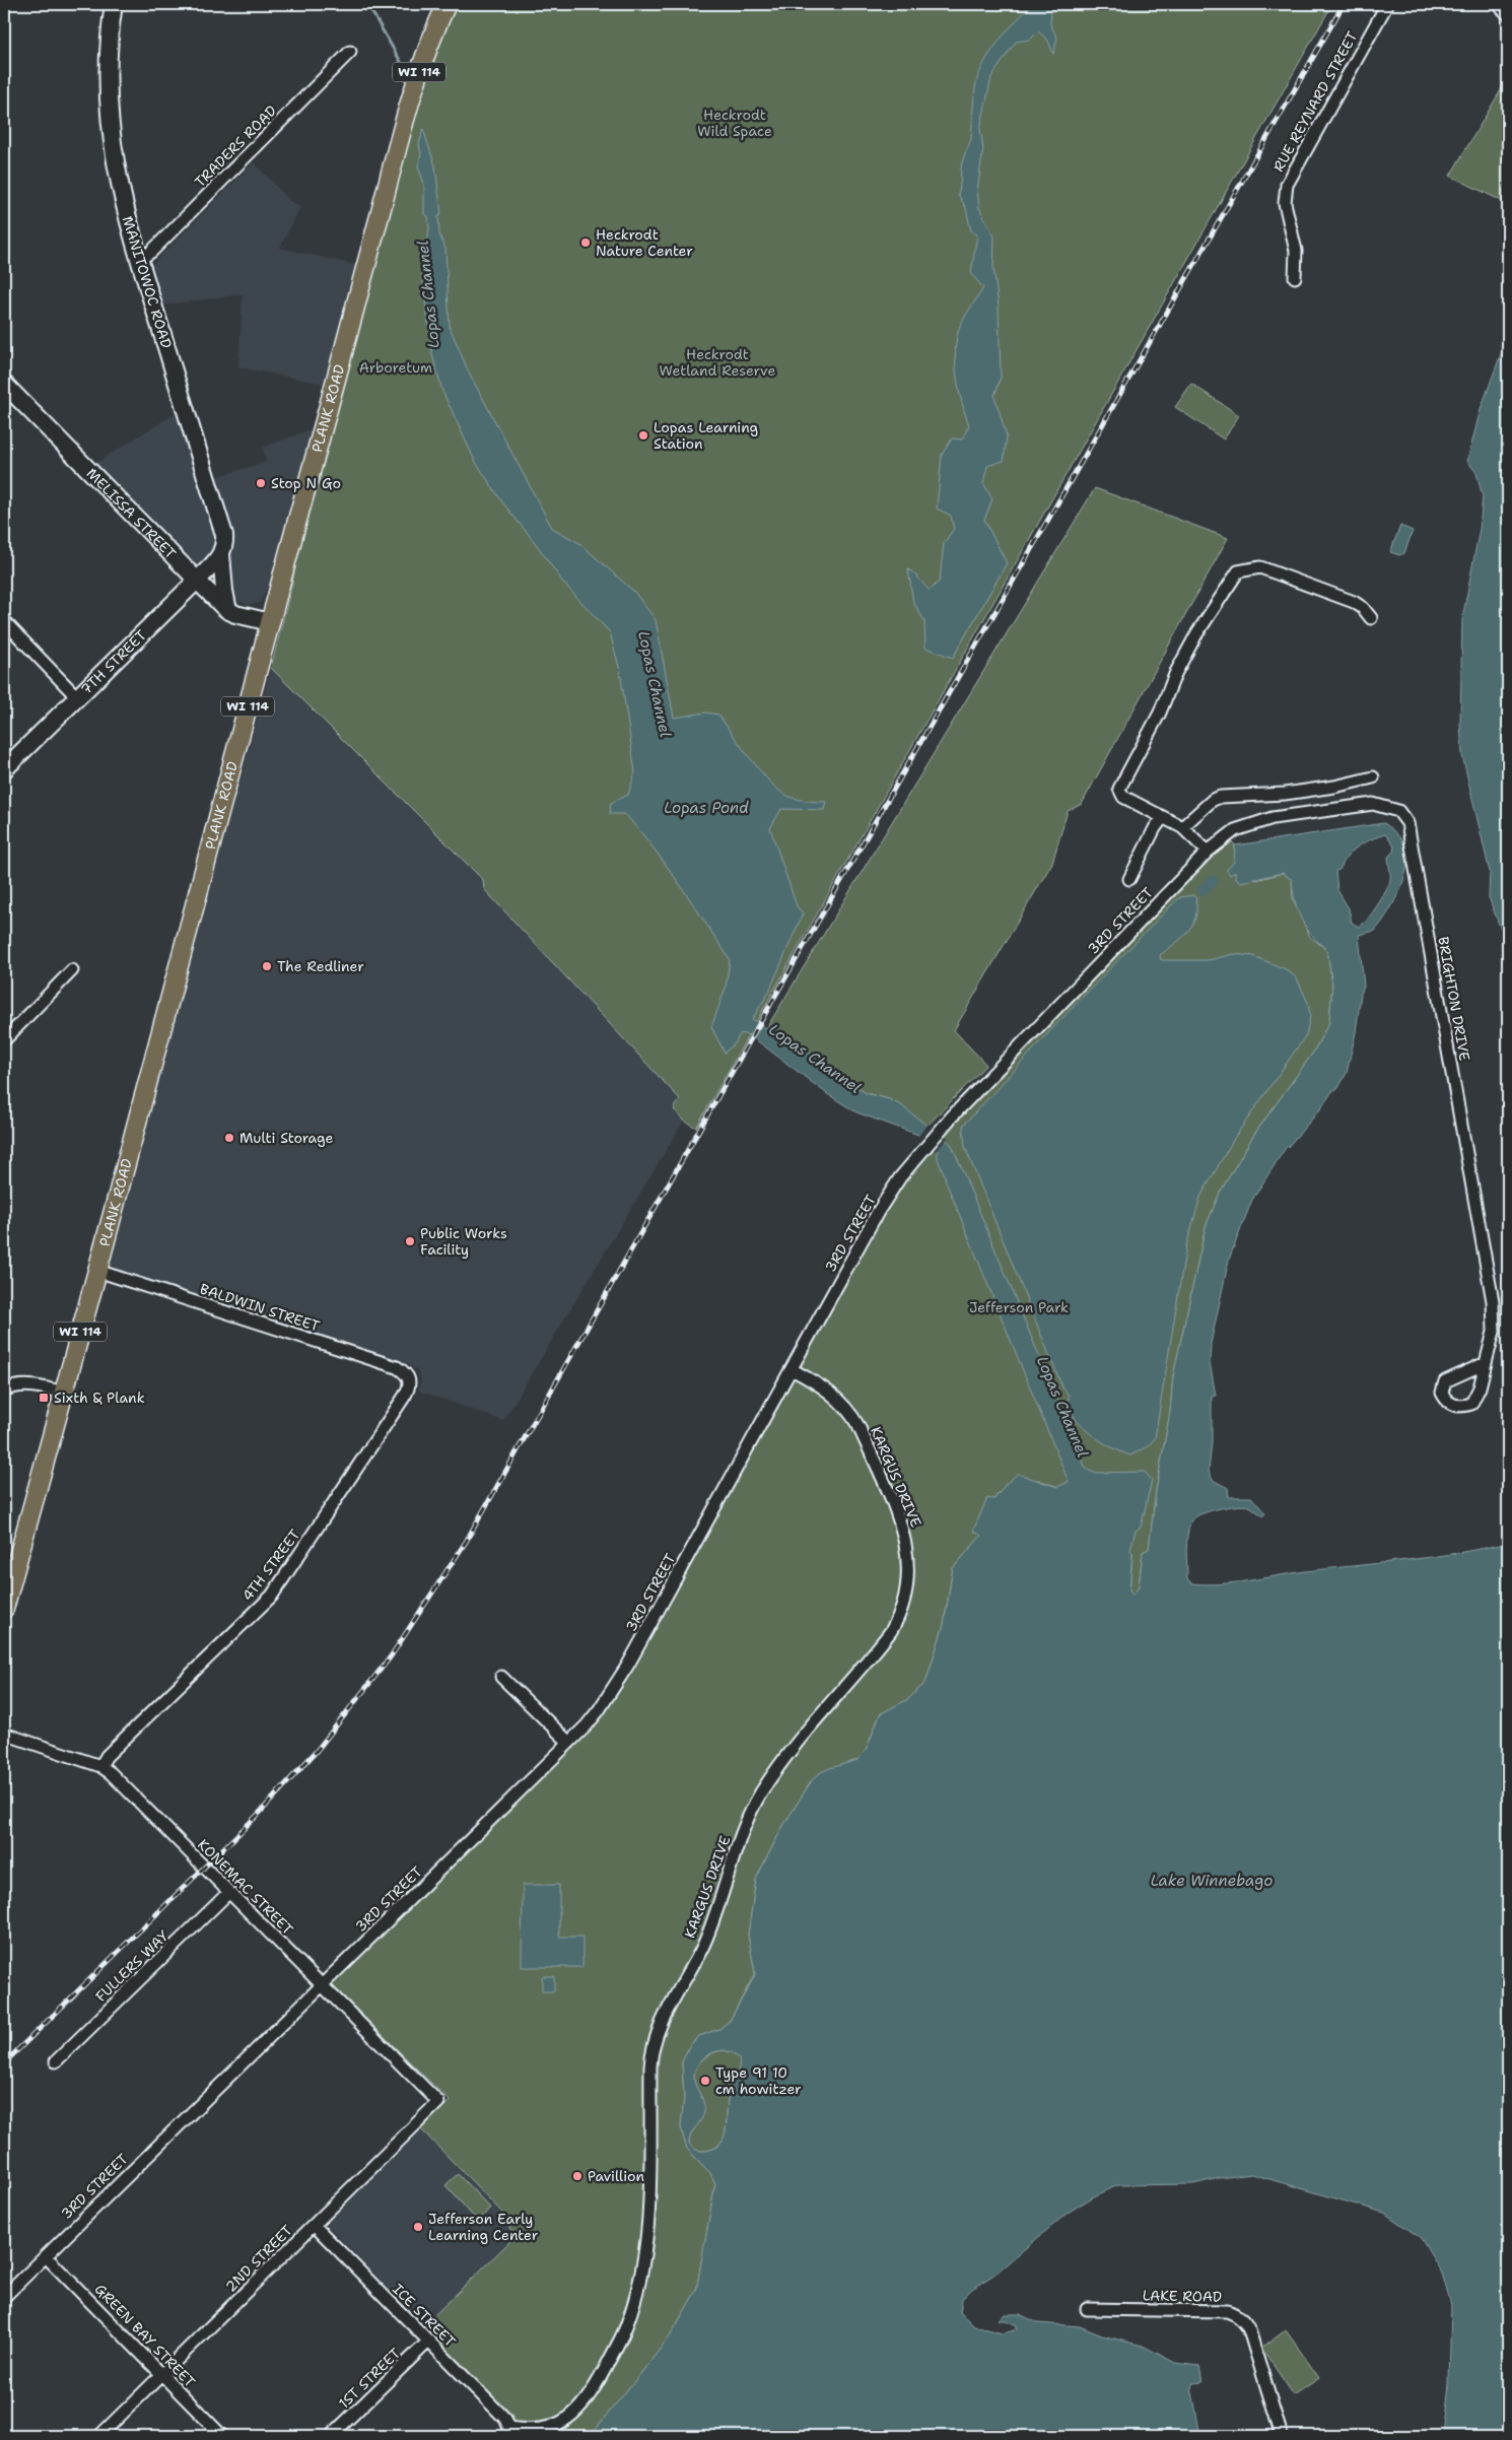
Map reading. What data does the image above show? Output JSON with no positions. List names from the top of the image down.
{
  "streets": {
    "main road": ["WI 114", "PLANK ROAD"],
    "street": [
      "RUE REYNARD STREET",
      "TRADERS ROAD",
      "MANITOWOC ROAD",
      "MELISSA STREET",
      "7TH STREET",
      "3RD STREET",
      "BRIGHTON DRIVE",
      "BALDWIN STREET",
      "KARGUS DRIVE",
      "4TH STREET",
      "KONEMAC STREET",
      "FULLERS WAY",
      "2ND STREET",
      "LAKE ROAD",
      "ICE STREET",
      "GREEN BAY STREET",
      "1ST STREET"
    ]
  },
  "crossings": [
    ["TRADERS ROAD", "MANITOWOC ROAD"],
    ["MANITOWOC ROAD", "MELISSA STREET"],
    ["MANITOWOC ROAD", "7TH STREET"],
    ["PLANK ROAD", "MELISSA STREET"],
    ["PLANK ROAD", "BALDWIN STREET"],
    ["MELISSA STREET", "7TH STREET"],
    ["3RD STREET", "BRIGHTON DRIVE"],
    ["3RD STREET", "KARGUS DRIVE"],
    ["3RD STREET", "KONEMAC STREET"],
    ["3RD STREET", "GREEN BAY STREET"],
    ["BALDWIN STREET", "4TH STREET"],
    ["KARGUS DRIVE", "ICE STREET"],
    ["4TH STREET", "KONEMAC STREET"],
    ["KONEMAC STREET", "FULLERS WAY"],
    ["KONEMAC STREET", "2ND STREET"],
    ["2ND STREET", "ICE STREET"],
    ["2ND STREET", "GREEN BAY STREET"],
    ["ICE STREET", "1ST STREET"]
  ],
  "water": ["Lopas Channel", "Lopas Pond", "Lake Winnebago"],
  "parks": [
    "Heckrodt Wild Space",
    "Heckrodt Wetland Reserve",
    "Arboretum",
    "Jefferson Park"
  ],
  "places": {
    "other": [
      "Heckrodt Nature Center",
      "Lopas Learning Station",
      "Stop N Go",
      "The Redliner",
      "Multi Storage",
      "Public Works Facility",
      "Type 91 10 cm howitzer",
      "Pavillion",
      "Jefferson Early Learning Center"
    ],
    "transit": ["Sixth & Plank"]
  }
}
